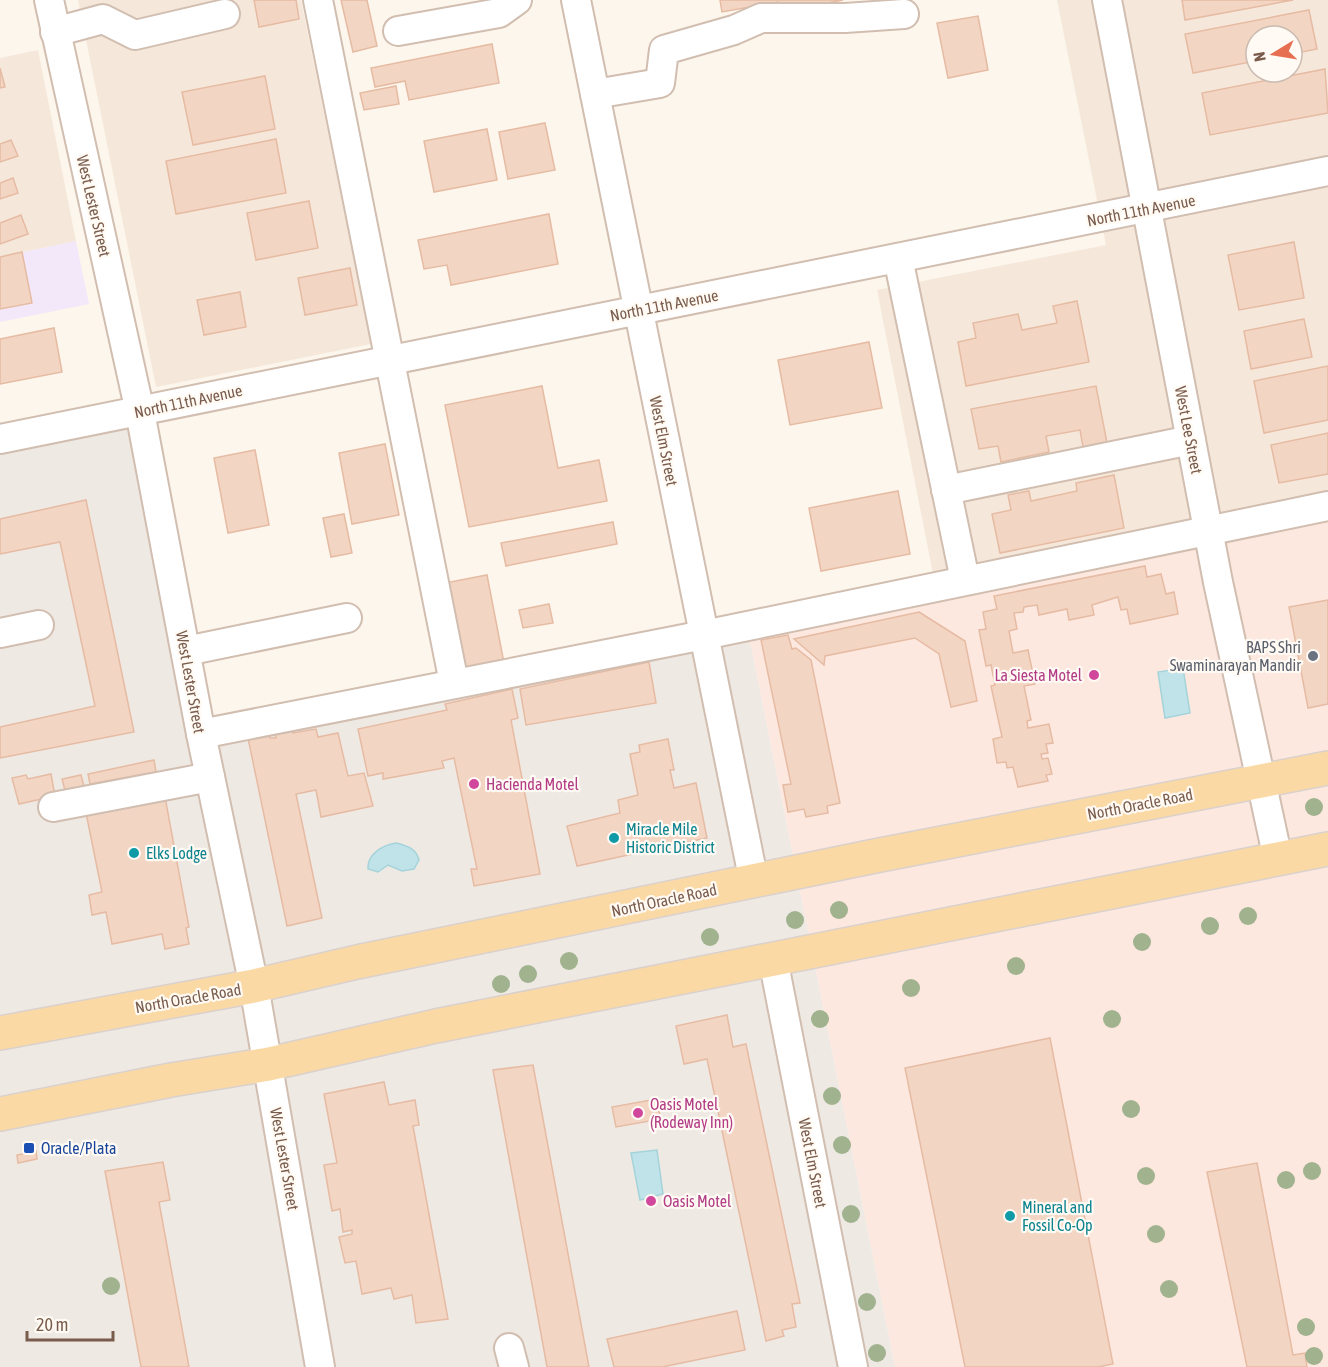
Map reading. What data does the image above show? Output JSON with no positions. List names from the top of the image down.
{
  "streets": {
    "main road": ["North Oracle Road"],
    "street": [
      "West Lester Street",
      "North 11th Avenue",
      "West Lee Street",
      "West Elm Street"
    ]
  },
  "crossings": [
    ["West Lester Street", "North 11th Avenue"],
    ["West Lester Street", "North Oracle Road"],
    ["North 11th Avenue", "West Lee Street"],
    ["North 11th Avenue", "West Elm Street"],
    ["West Lee Street", "North Oracle Road"],
    ["West Elm Street", "North Oracle Road"]
  ],
  "places": {
    "other": [
      "BAPS Shri Swaminarayan Mandir",
      "La Siesta Motel",
      "Hacienda Motel",
      "Miracle Mile Historic District",
      "Elks Lodge",
      "Oasis Motel (Rodeway Inn)",
      "Oasis Motel",
      "Mineral and Fossil Co-Op"
    ],
    "transit": ["Oracle/Plata"]
  },
  "scale_bar": "20 m",
  "north": "left"
}
